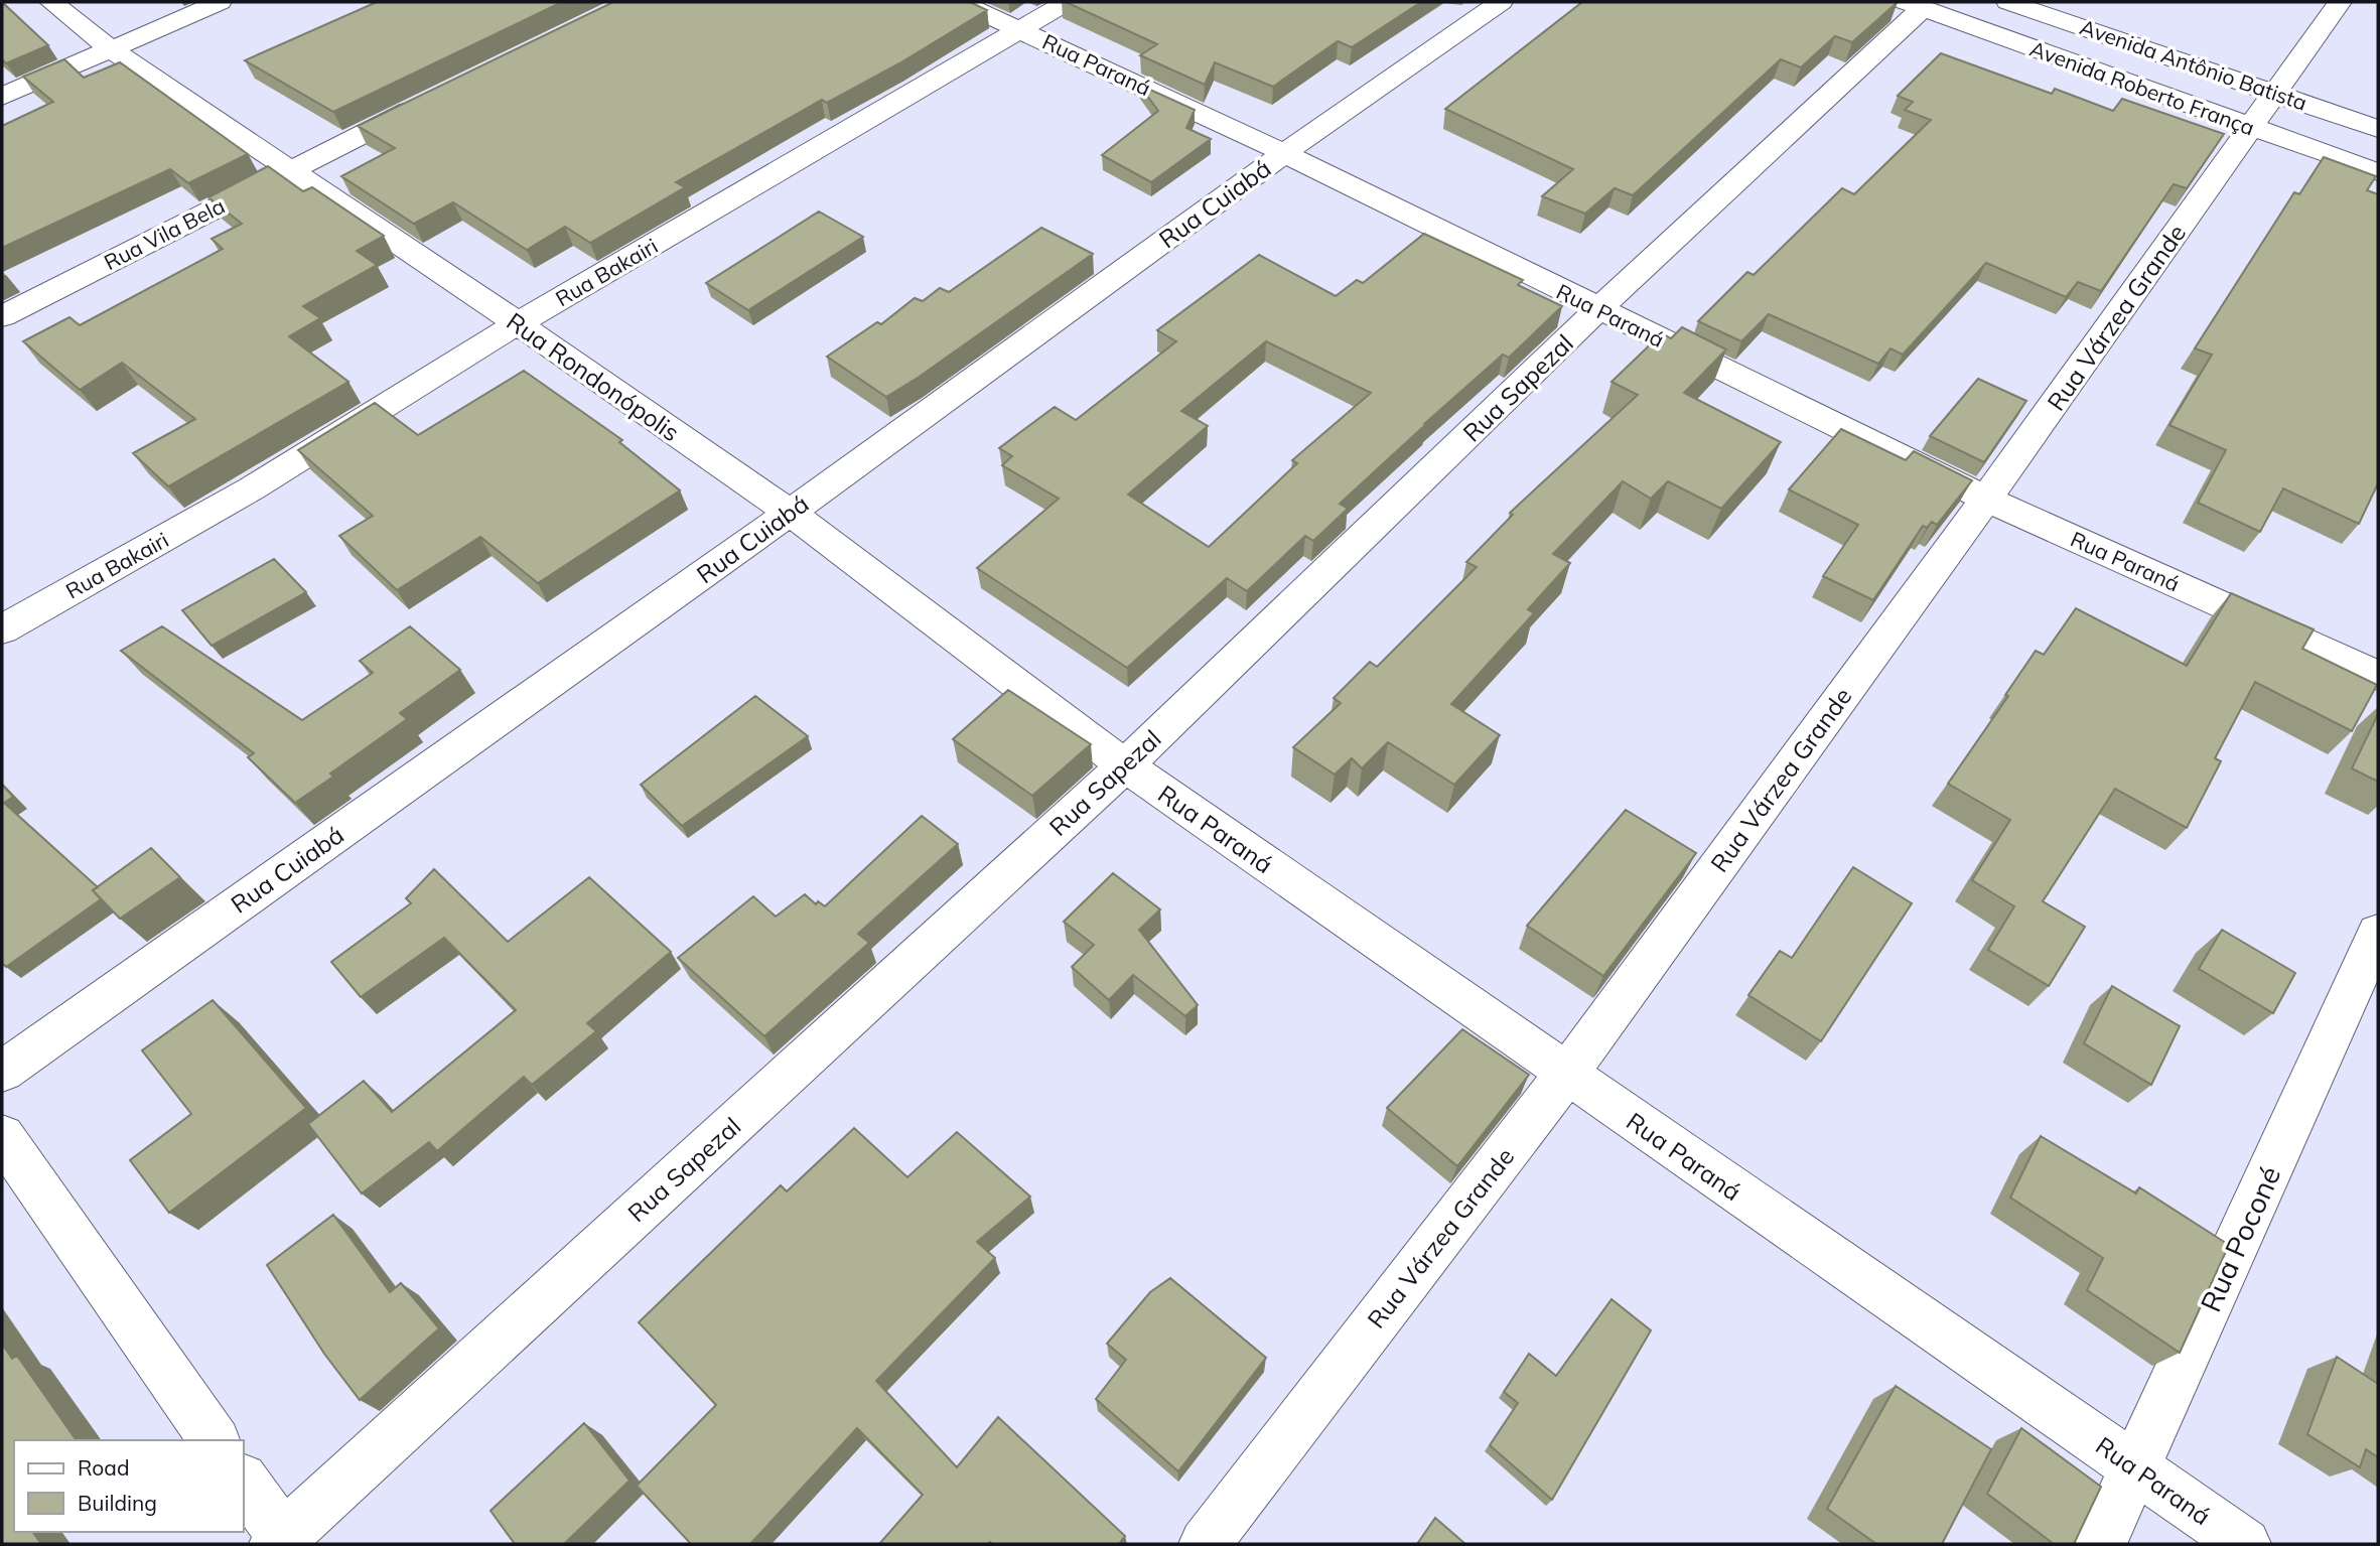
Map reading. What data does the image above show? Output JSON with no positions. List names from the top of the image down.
{
  "streets": {
    "street": [
      "Rua Paraná",
      "Avenida Antônio Batista",
      "Avenida Roberto França",
      "Rua Cuiabá",
      "Rua Vila Bela",
      "Rua Bakairi",
      "Rua Várzea Grande",
      "Rua Rondonópolis",
      "Rua Sapezal",
      "Rua Poconé"
    ]
  },
  "crossings": [
    ["Rua Paraná", "Rua Cuiabá"],
    ["Rua Paraná", "Rua Bakairi"],
    ["Rua Paraná", "Rua Várzea Grande"],
    ["Rua Paraná", "Rua Rondonópolis"],
    ["Rua Paraná", "Rua Sapezal"],
    ["Rua Paraná", "Rua Poconé"],
    ["Avenida Antônio Batista", "Rua Várzea Grande"],
    ["Avenida Roberto França", "Rua Várzea Grande"],
    ["Avenida Roberto França", "Rua Sapezal"],
    ["Rua Cuiabá", "Rua Rondonópolis"],
    ["Rua Vila Bela", "Rua Rondonópolis"],
    ["Rua Bakairi", "Rua Rondonópolis"],
    ["Rua Rondonópolis", "Rua Sapezal"]
  ],
  "legend": ["Road", "Building"]
}
